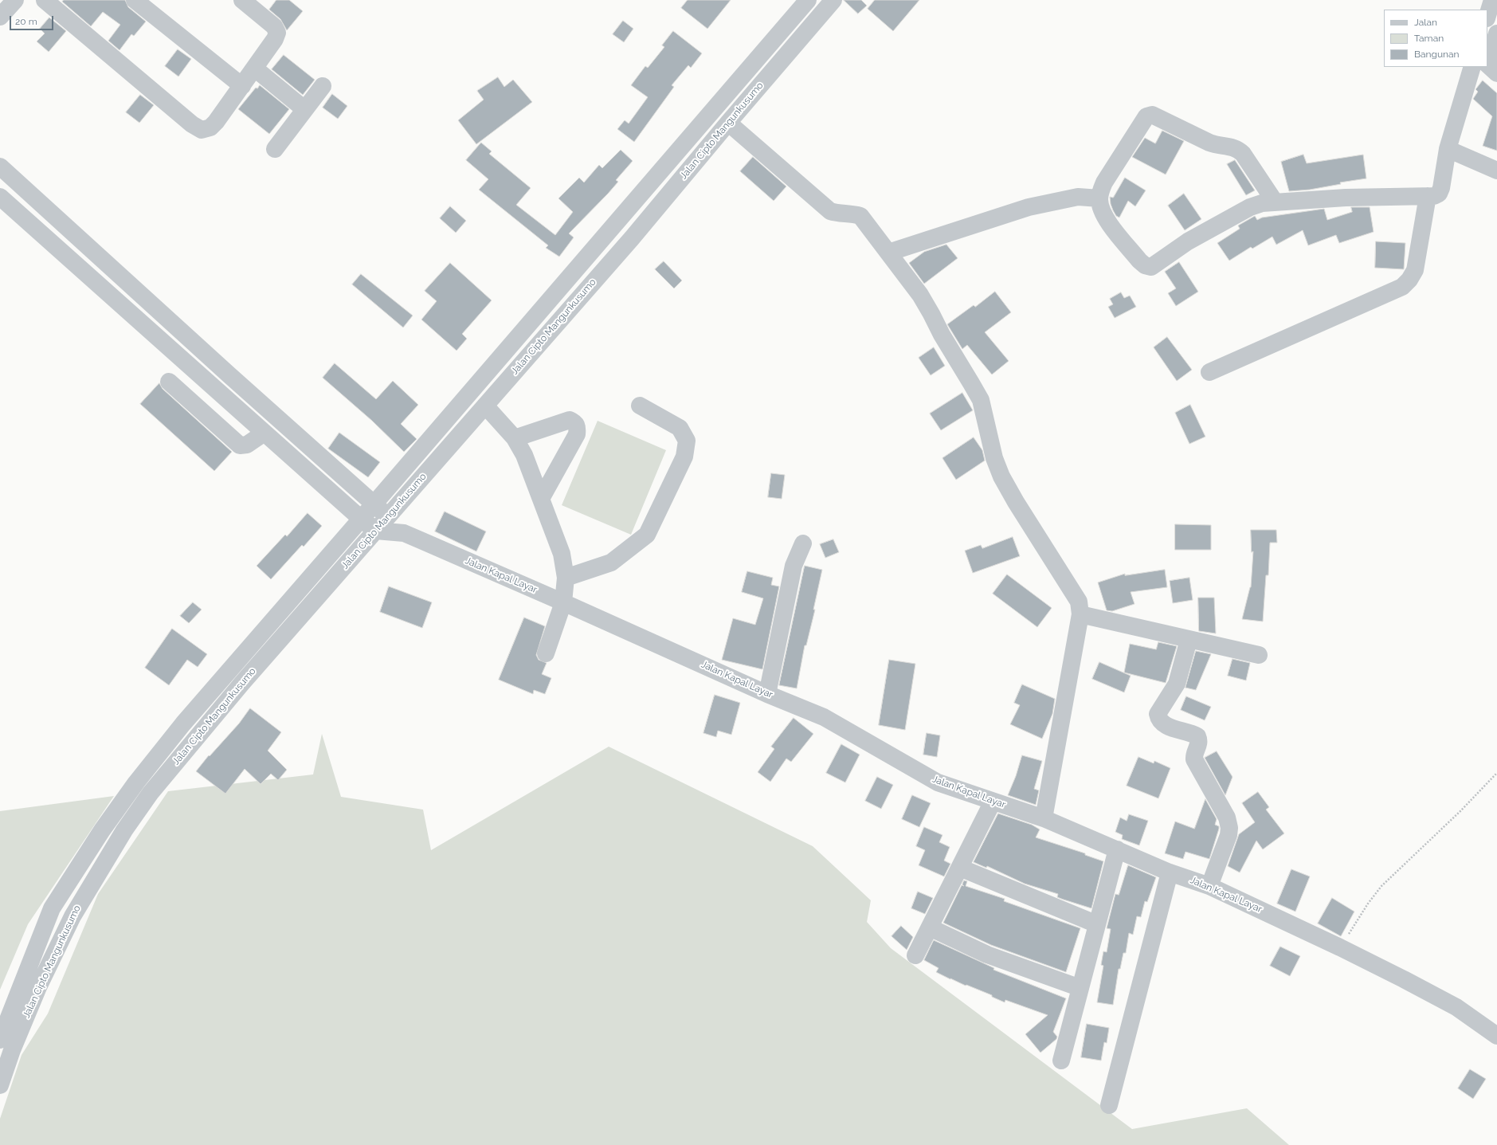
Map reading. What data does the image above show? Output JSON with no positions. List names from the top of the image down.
{
  "streets": {
    "street": ["Jalan Cipto Mangunkusumo", "Jalan Kapal Layar"]
  },
  "legend": ["Jalan", "Taman", "Bangunan"],
  "scale_bar": "20 m"
}
